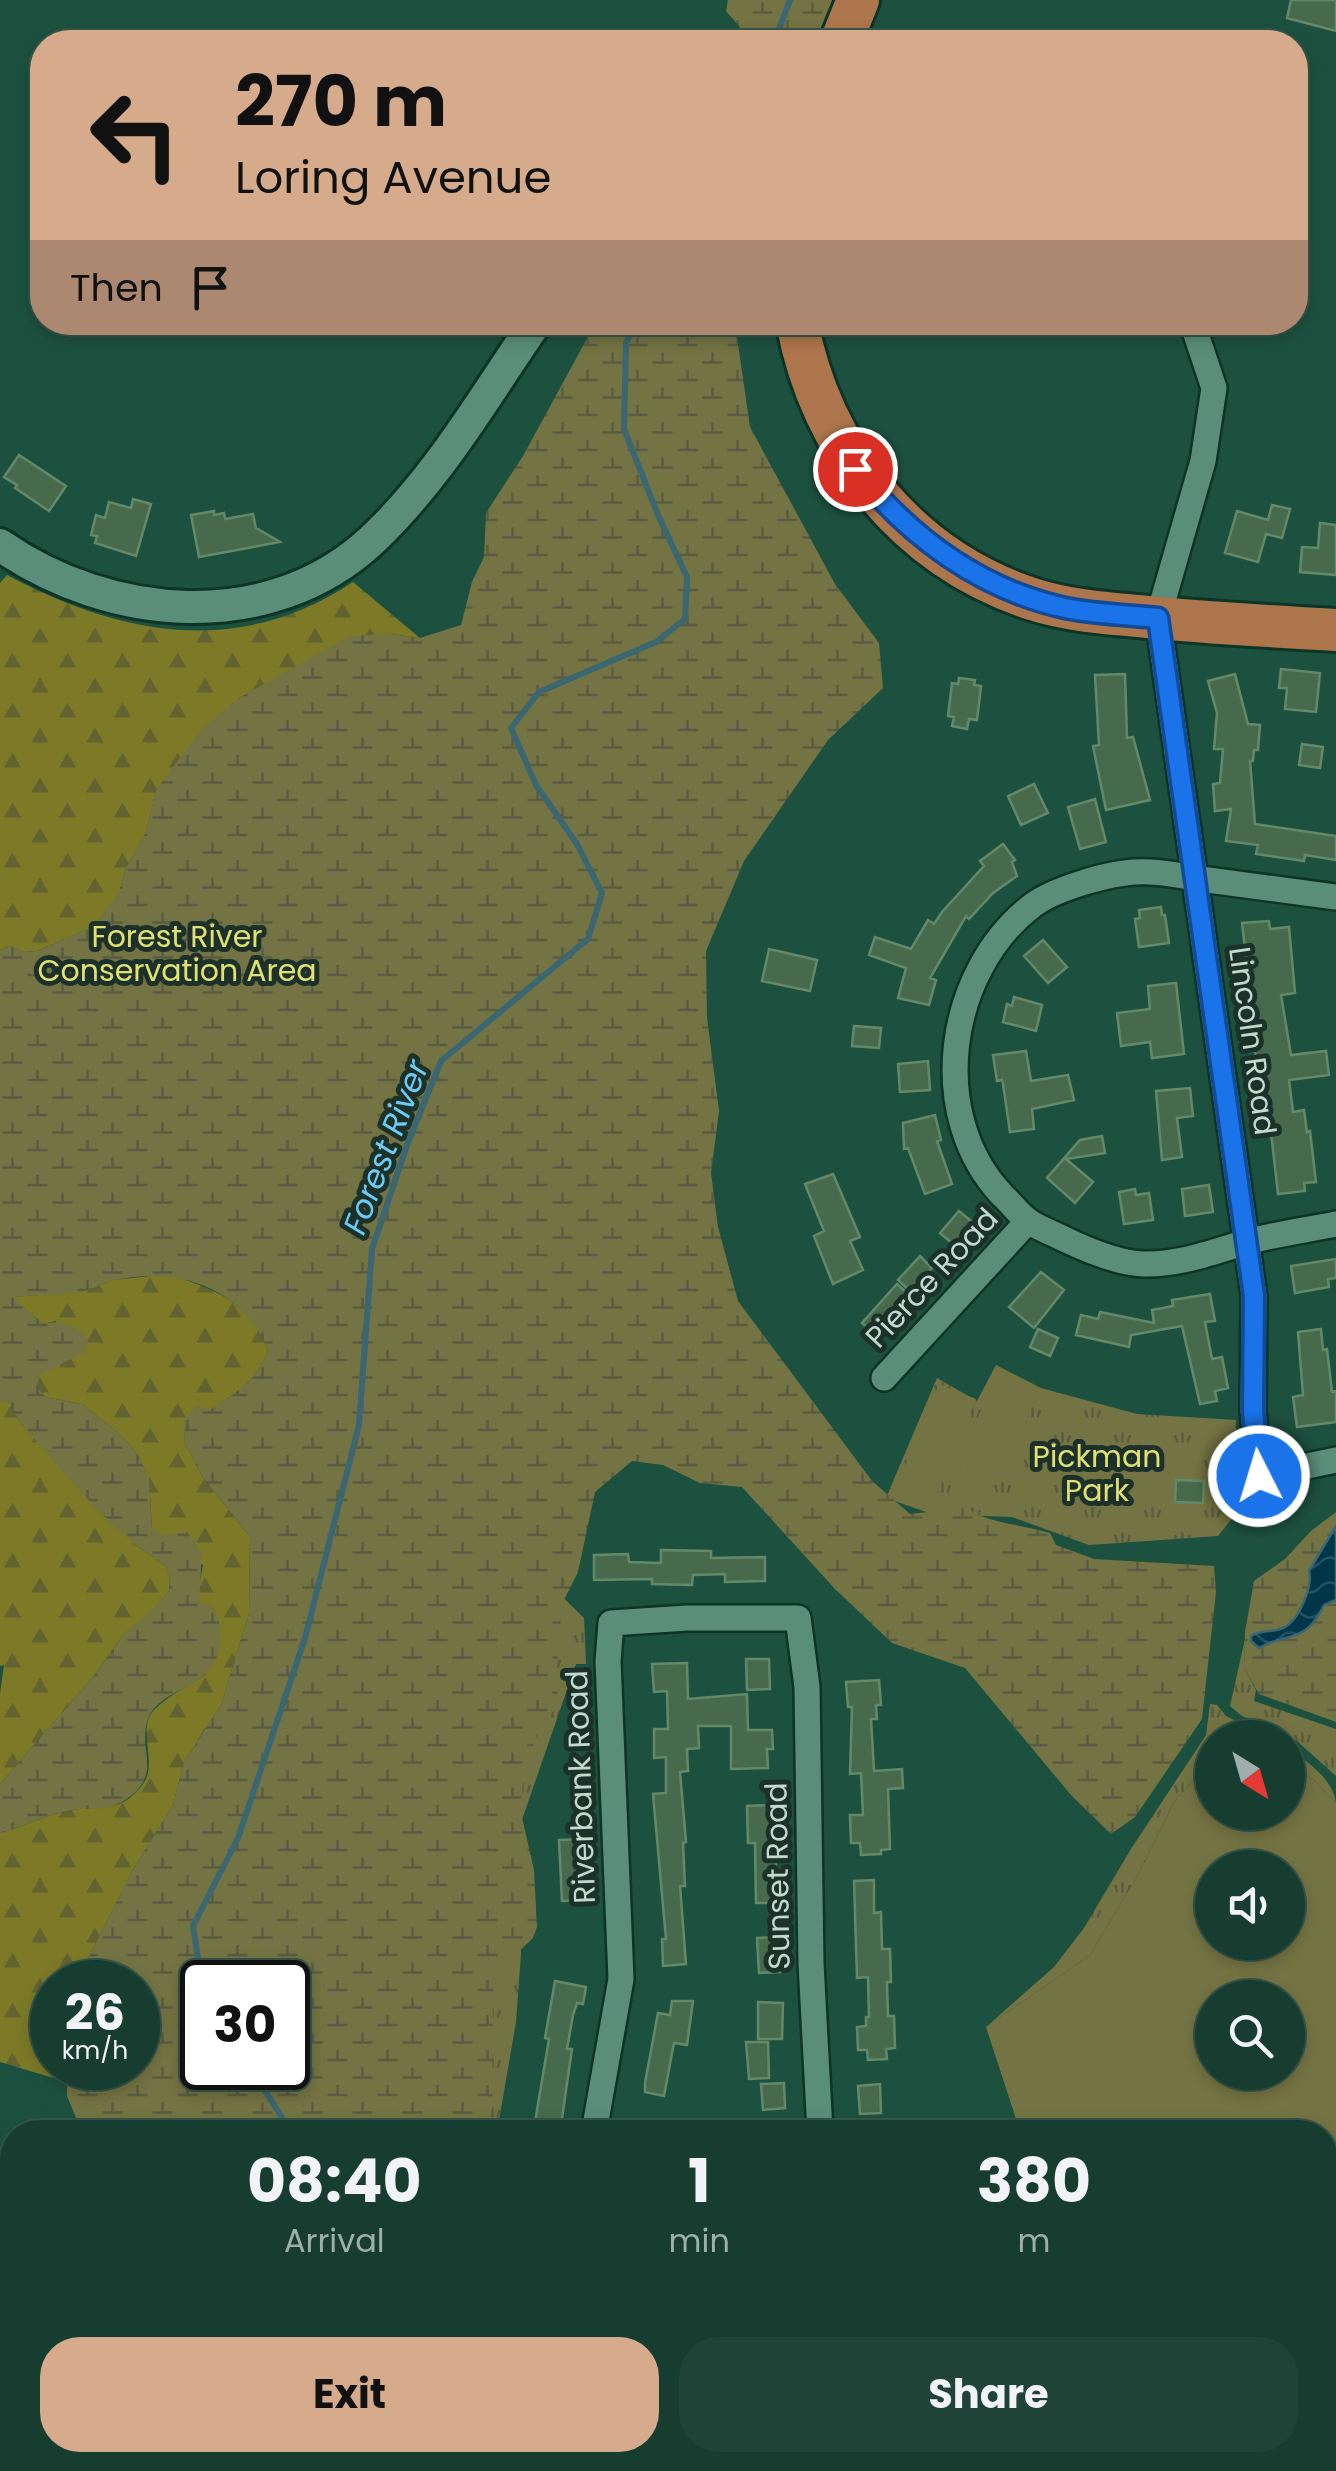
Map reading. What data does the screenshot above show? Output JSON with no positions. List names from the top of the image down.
{
  "streets": {
    "street": [
      "Lincoln Road",
      "Pierce Road",
      "Riverbank Road",
      "Sunset Road"
    ]
  },
  "crossings": [
    ["Riverbank Road", "Sunset Road"]
  ],
  "water": ["Forest River"],
  "parks": ["Forest River Conservation Area", "Pickman Park"],
  "north": "bottom right",
  "page": {
    "turn": ["270 m", "Loring Avenue"],
    "then": "Then",
    "speed": "26 km/h",
    "limit": "30",
    "eta": [
      "08:40",
      "Arrival",
      "1",
      "min",
      "380",
      "m"
    ],
    "buttons": ["Exit", "Share"]
  }
}
